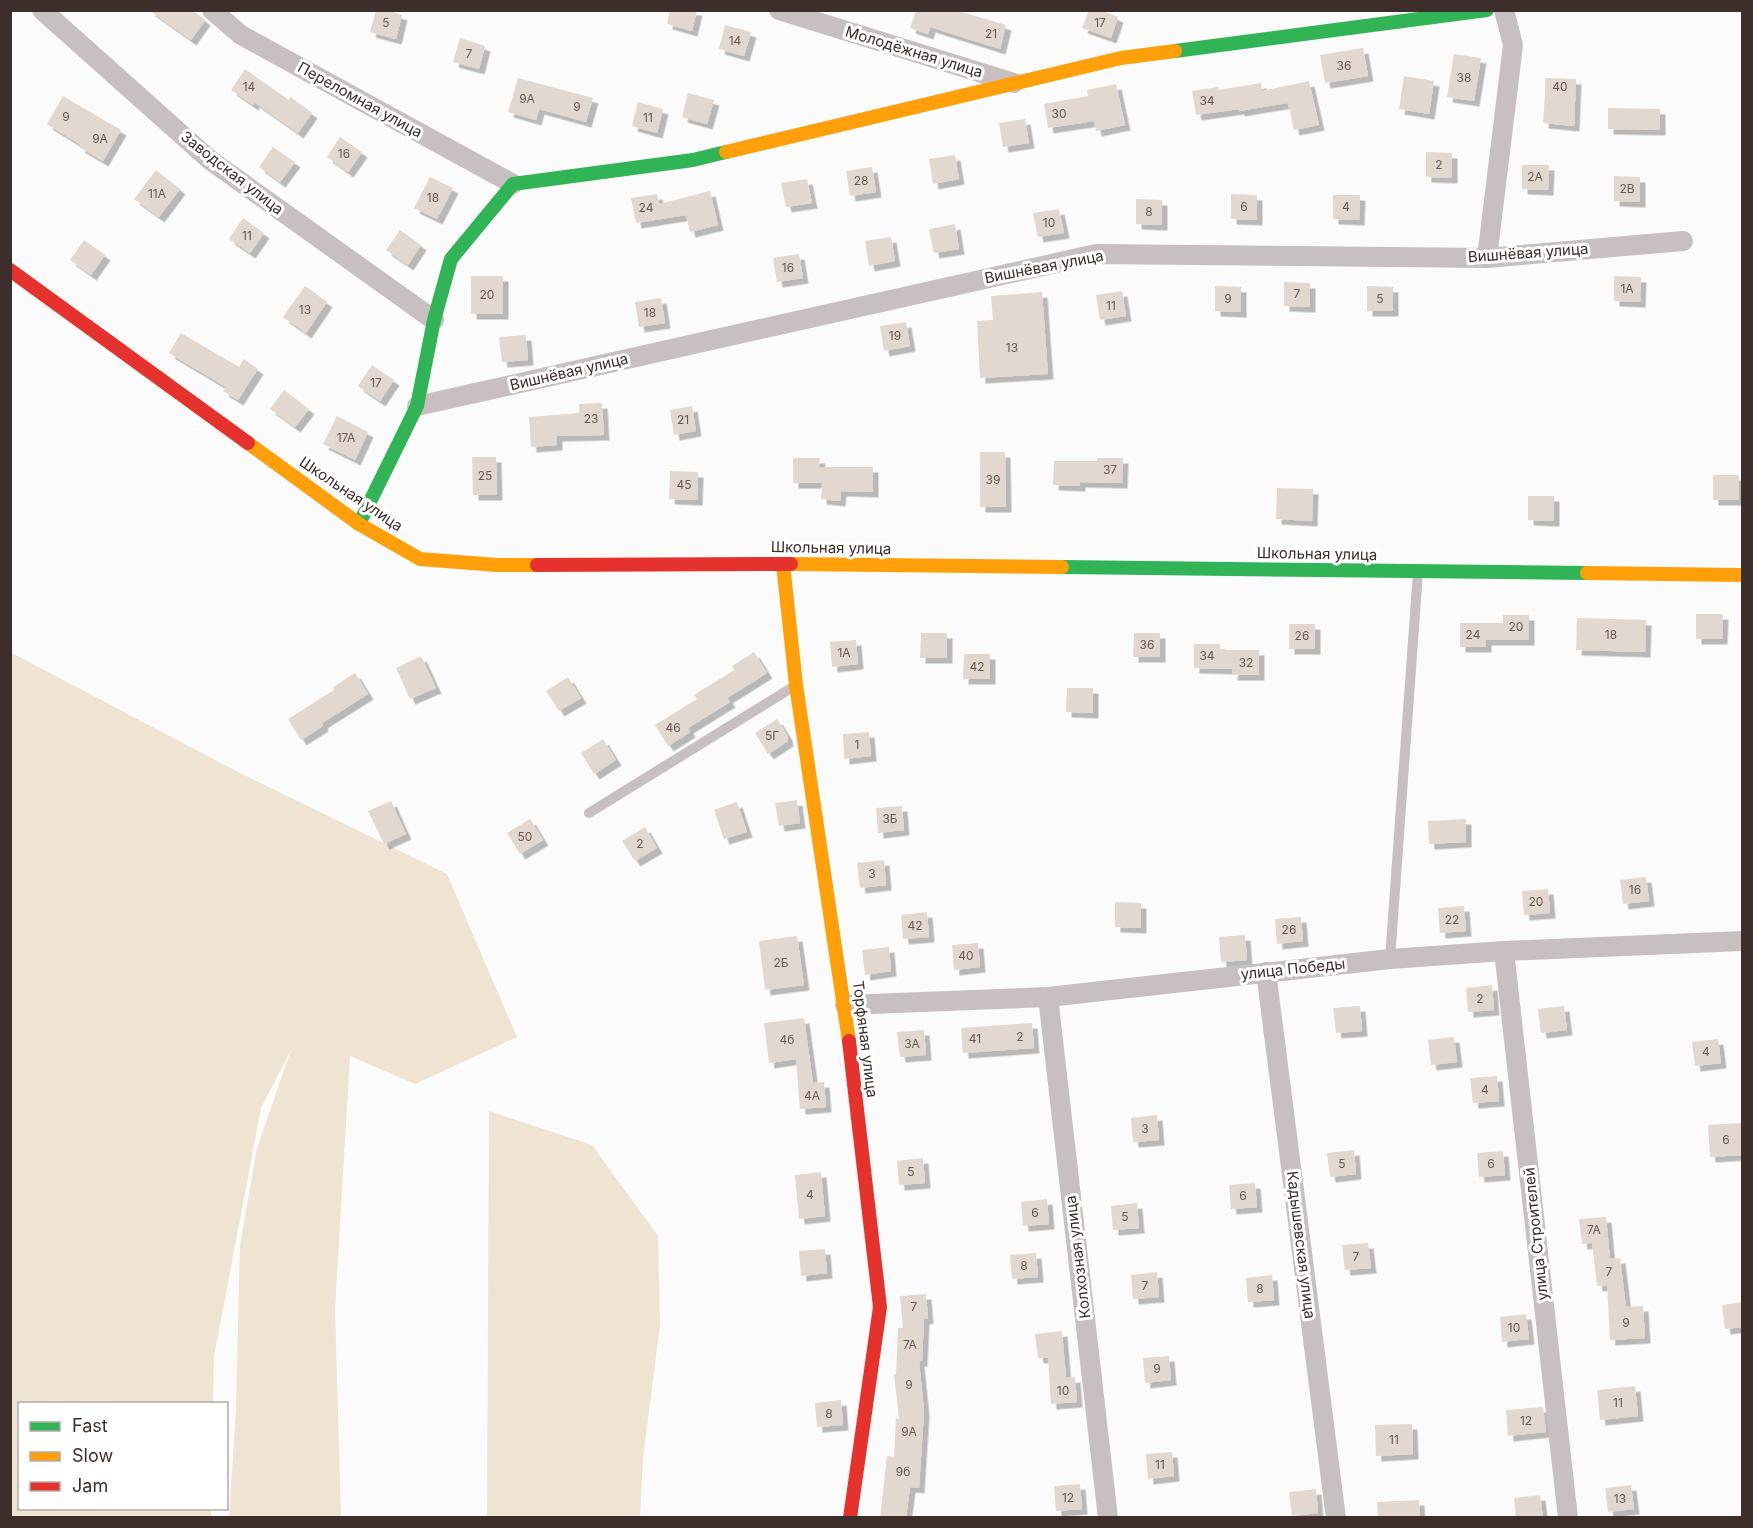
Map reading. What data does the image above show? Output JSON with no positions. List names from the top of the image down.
{
  "streets": {
    "street": [
      "Молодёжная улица",
      "Переломная улица",
      "Заводская улица",
      "Вишнёвая улица",
      "Школьная улица",
      "улица Победы",
      "Торфяная улица",
      "улица Строителей",
      "Кадышевская улица",
      "Колхозная улица"
    ]
  },
  "crossings": [
    ["Школьная улица", "Торфяная улица"],
    ["улица Победы", "Торфяная улица"],
    ["улица Победы", "улица Строителей"],
    ["улица Победы", "Кадышевская улица"],
    ["улица Победы", "Колхозная улица"]
  ],
  "house_numbers": [
    "5",
    "17",
    "21",
    "14",
    "7",
    "36",
    "38",
    "14",
    "40",
    "9А",
    "34",
    "9",
    "30",
    "9",
    "11",
    "9А",
    "16",
    "2",
    "2А",
    "28",
    "2В",
    "11А",
    "18",
    "6",
    "4",
    "24",
    "8",
    "10",
    "11",
    "16",
    "1А",
    "7",
    "20",
    "9",
    "5",
    "11",
    "13",
    "18",
    "19",
    "13",
    "17",
    "23",
    "21",
    "17А",
    "37",
    "25",
    "39",
    "45",
    "20",
    "24",
    "18",
    "26",
    "36",
    "1А",
    "34",
    "32",
    "42",
    "46",
    "5Г",
    "1",
    "3Б",
    "50",
    "2",
    "3",
    "16",
    "20",
    "22",
    "42",
    "26",
    "40",
    "2Б",
    "2",
    "2",
    "41",
    "4б",
    "3А",
    "4",
    "4",
    "4А",
    "3",
    "6",
    "5",
    "6",
    "5",
    "4",
    "6",
    "6",
    "5",
    "7А",
    "7",
    "8",
    "7",
    "7",
    "8",
    "7",
    "9",
    "10",
    "7А",
    "9",
    "9",
    "10",
    "11",
    "8",
    "12",
    "9А",
    "11",
    "11",
    "9б",
    "12",
    "13"
  ],
  "legend": ["Fast", "Slow", "Jam"]
}
